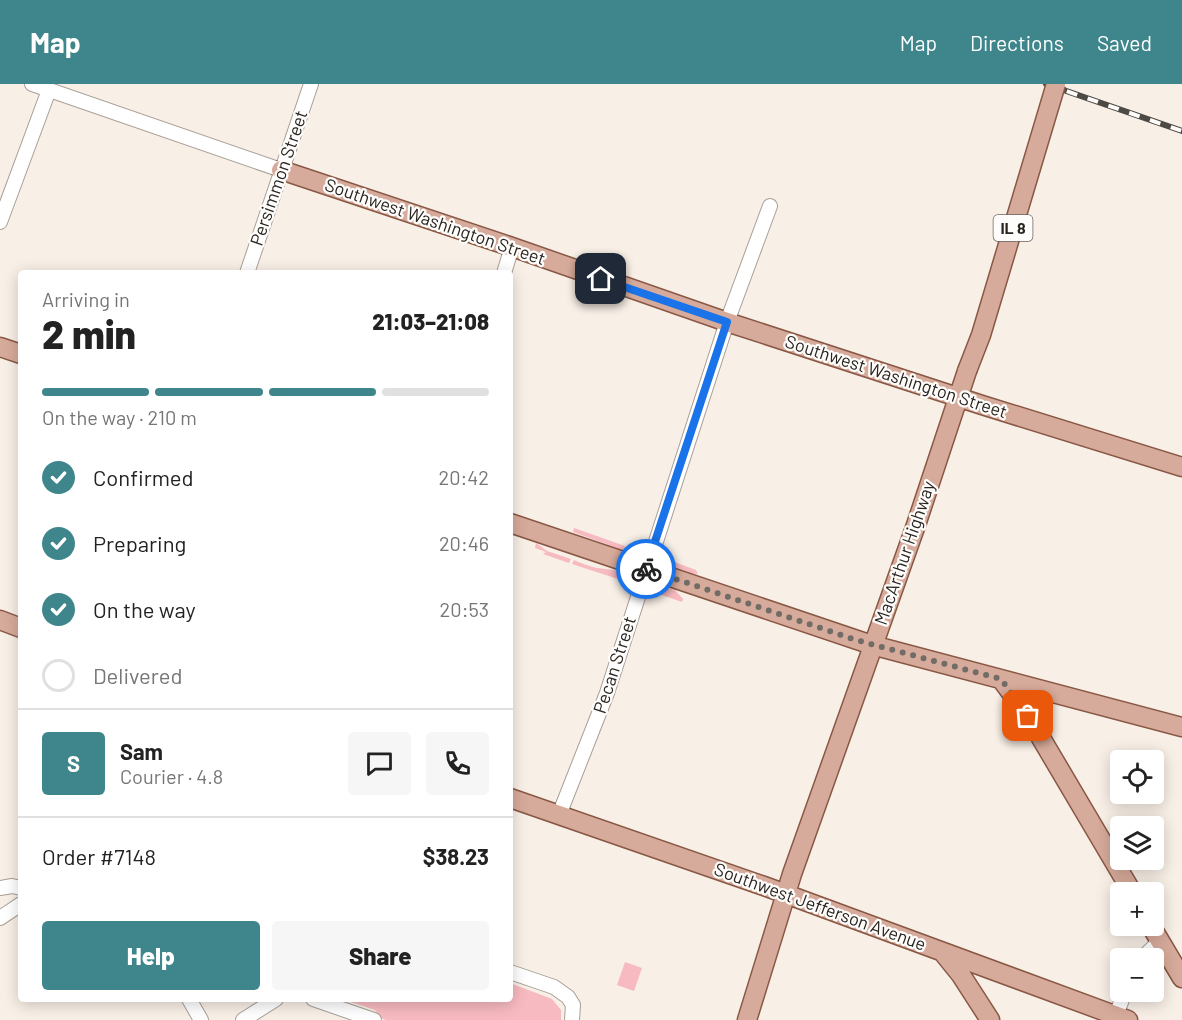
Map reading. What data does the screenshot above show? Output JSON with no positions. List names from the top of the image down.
{
  "streets": {
    "main road": [
      "Southwest Washington Street",
      "IL 8",
      "MacArthur Highway",
      "Southwest Jefferson Avenue"
    ],
    "street": ["Persimmon Street", "Pecan Street"]
  },
  "crossings": [
    ["Persimmon Street", "Southwest Washington Street"],
    ["Southwest Washington Street", "MacArthur Highway"],
    ["Southwest Washington Street", "Pecan Street"],
    ["MacArthur Highway", "Southwest Jefferson Avenue"],
    ["Pecan Street", "Southwest Jefferson Avenue"]
  ],
  "page": {
    "header": "Map",
    "nav": ["Map", "Directions", "Saved"],
    "heading": ["2 min", "Arriving in", "21:03–21:08"],
    "panel": [
      "Sam",
      "Courier · 4.8",
      "Order #7148",
      "$38.23"
    ],
    "bar": "On the way · 210 m",
    "list": [
      ["Confirmed", "20:42"],
      ["Preparing", "20:46"],
      ["On the way", "20:53"],
      "Delivered"
    ],
    "round": "S",
    "map_buttons": ["+", "−"],
    "buttons": ["Help", "Share"]
  }
}
